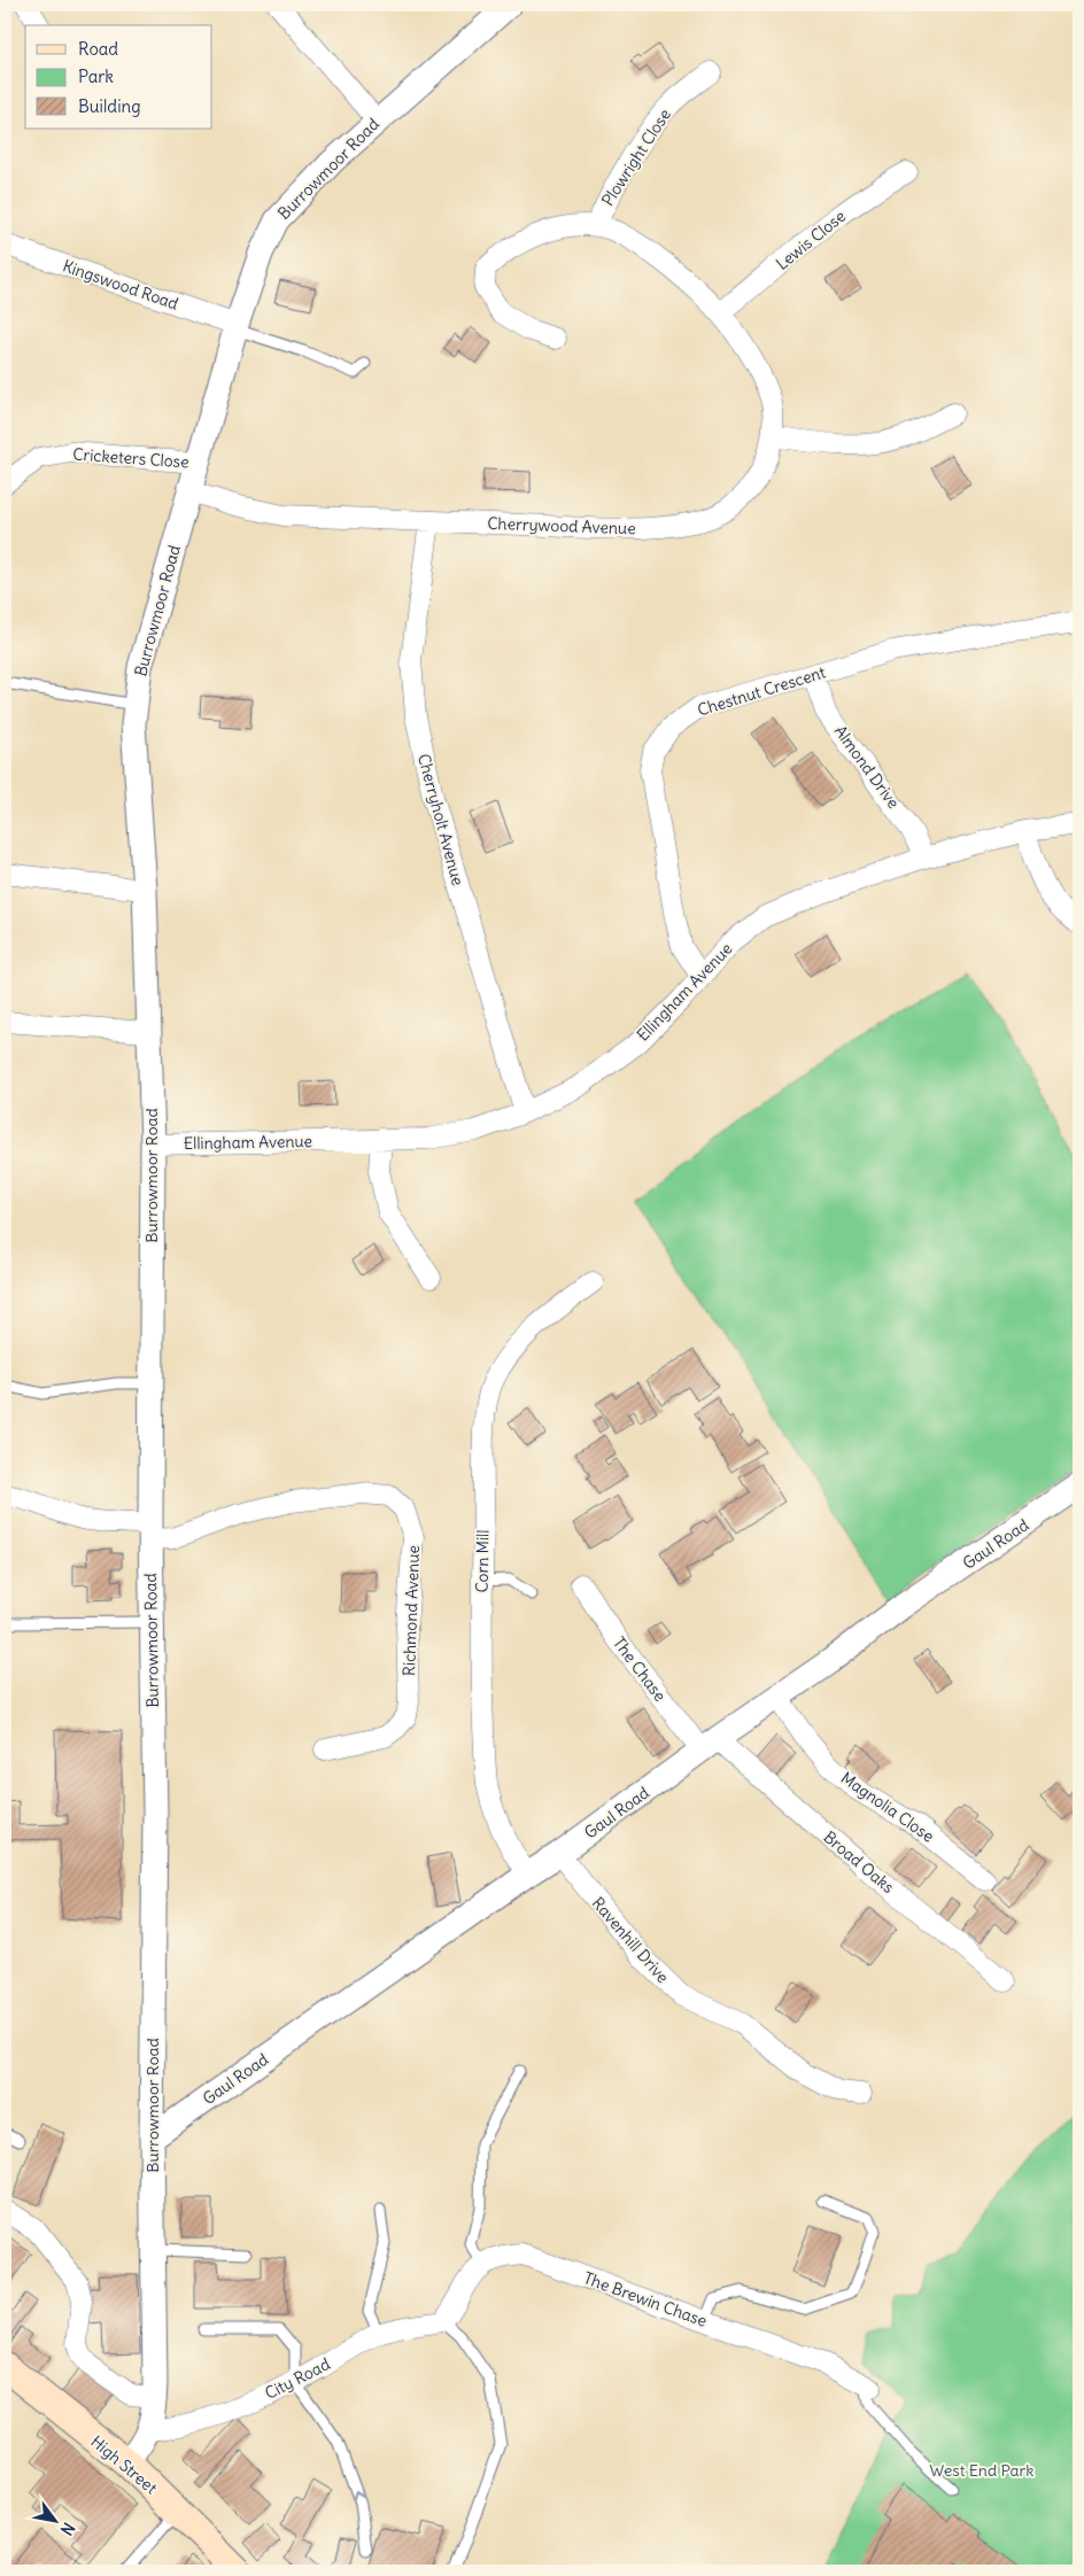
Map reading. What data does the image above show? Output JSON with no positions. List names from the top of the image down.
{
  "streets": {
    "main road": ["High Street"],
    "street": [
      "Plowright Close",
      "Burrowmoor Road",
      "Lewis Close",
      "Kingswood Road",
      "Cricketers Close",
      "Cherrywood Avenue",
      "Chestnut Crescent",
      "Almond Drive",
      "Cherryholt Avenue",
      "Ellingham Avenue",
      "Gaul Road",
      "Corn Mill",
      "Richmond Avenue",
      "The Chase",
      "Magnolia Close",
      "Broad Oaks",
      "Ravenhill Drive",
      "The Brewin Chase",
      "City Road"
    ]
  },
  "crossings": [
    ["Plowright Close", "Cherrywood Avenue"],
    ["Burrowmoor Road", "Kingswood Road"],
    ["Burrowmoor Road", "Cricketers Close"],
    ["Burrowmoor Road", "Cherrywood Avenue"],
    ["Burrowmoor Road", "Ellingham Avenue"],
    ["Burrowmoor Road", "Gaul Road"],
    ["Burrowmoor Road", "Richmond Avenue"],
    ["Burrowmoor Road", "City Road"],
    ["Burrowmoor Road", "High Street"],
    ["Lewis Close", "Cherrywood Avenue"],
    ["Cherrywood Avenue", "Cherryholt Avenue"],
    ["Chestnut Crescent", "Almond Drive"],
    ["Chestnut Crescent", "Ellingham Avenue"],
    ["Almond Drive", "Ellingham Avenue"],
    ["Cherryholt Avenue", "Ellingham Avenue"],
    ["Gaul Road", "Corn Mill"],
    ["Gaul Road", "The Chase"],
    ["Gaul Road", "Magnolia Close"],
    ["Gaul Road", "Broad Oaks"],
    ["Gaul Road", "Ravenhill Drive"],
    ["The Chase", "Broad Oaks"]
  ],
  "parks": ["West End Park"],
  "legend": ["Road", "Park", "Building"],
  "north": "bottom right"
}
